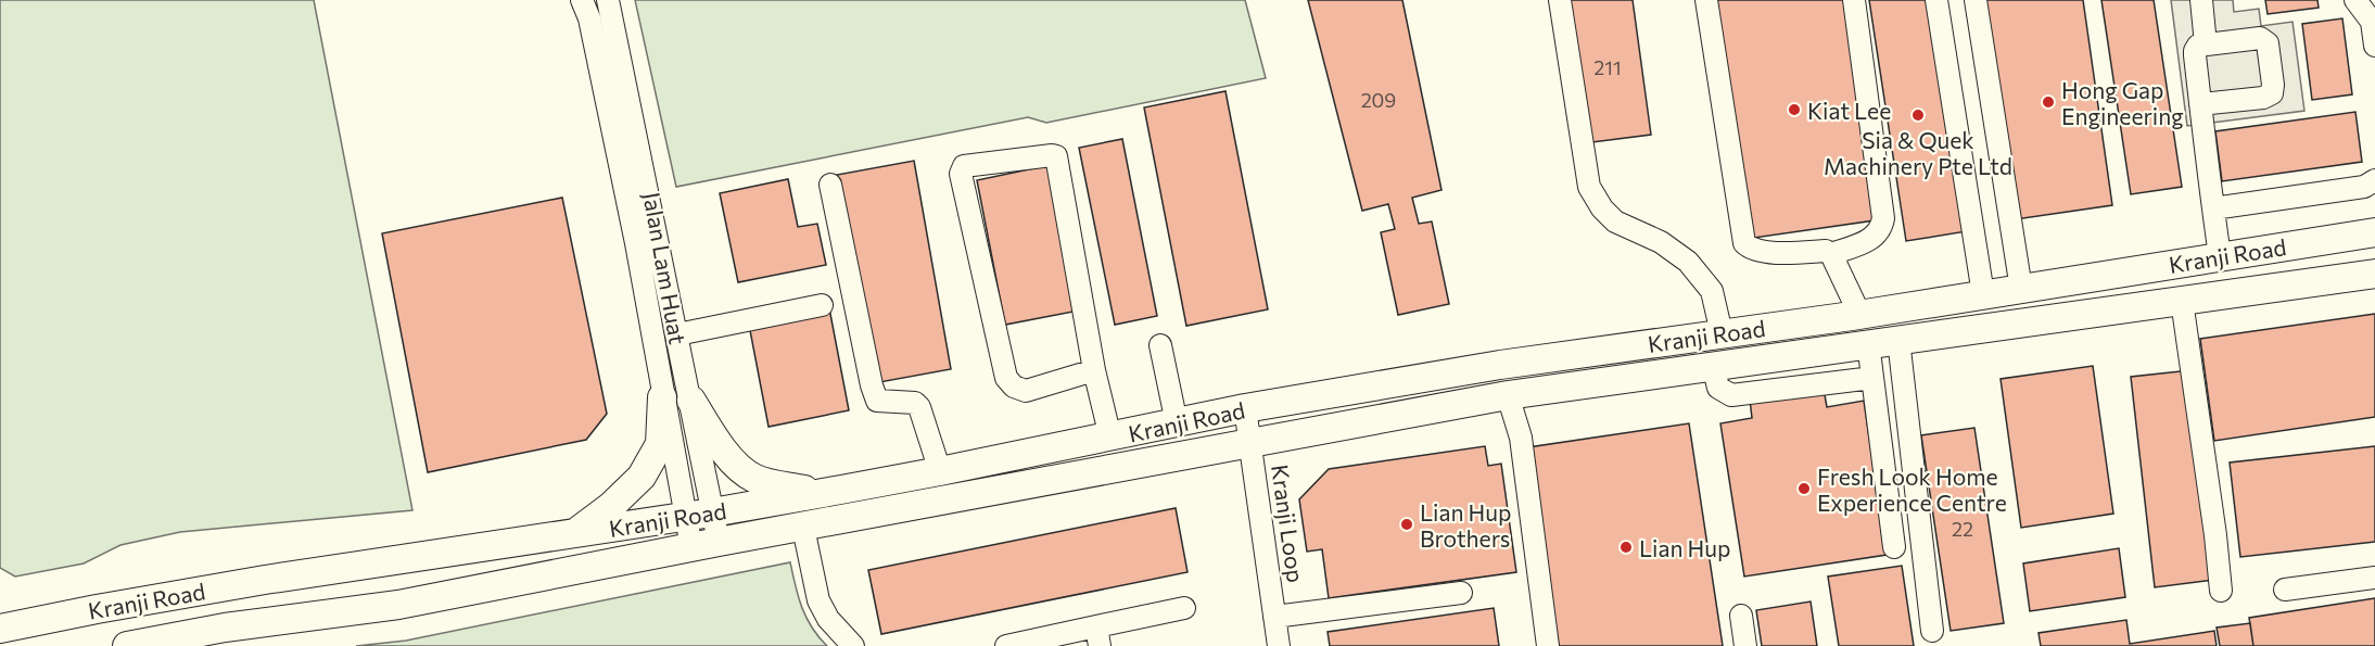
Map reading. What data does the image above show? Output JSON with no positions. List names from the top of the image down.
{
  "streets": {
    "main road": ["Kranji Road"],
    "street": ["Jalan Lam Huat", "Kranji Loop"]
  },
  "crossings": [
    ["Kranji Road", "Jalan Lam Huat"],
    ["Kranji Road", "Kranji Loop"]
  ],
  "places": [
    "Hong Gap Engineering",
    "Kiat Lee",
    "Sia & Quek Machinery Pte Ltd",
    "Fresh Look Home Experience Centre",
    "Lian Hup Brothers",
    "Lian Hup"
  ],
  "house_numbers": ["211", "209", "22"]
}
